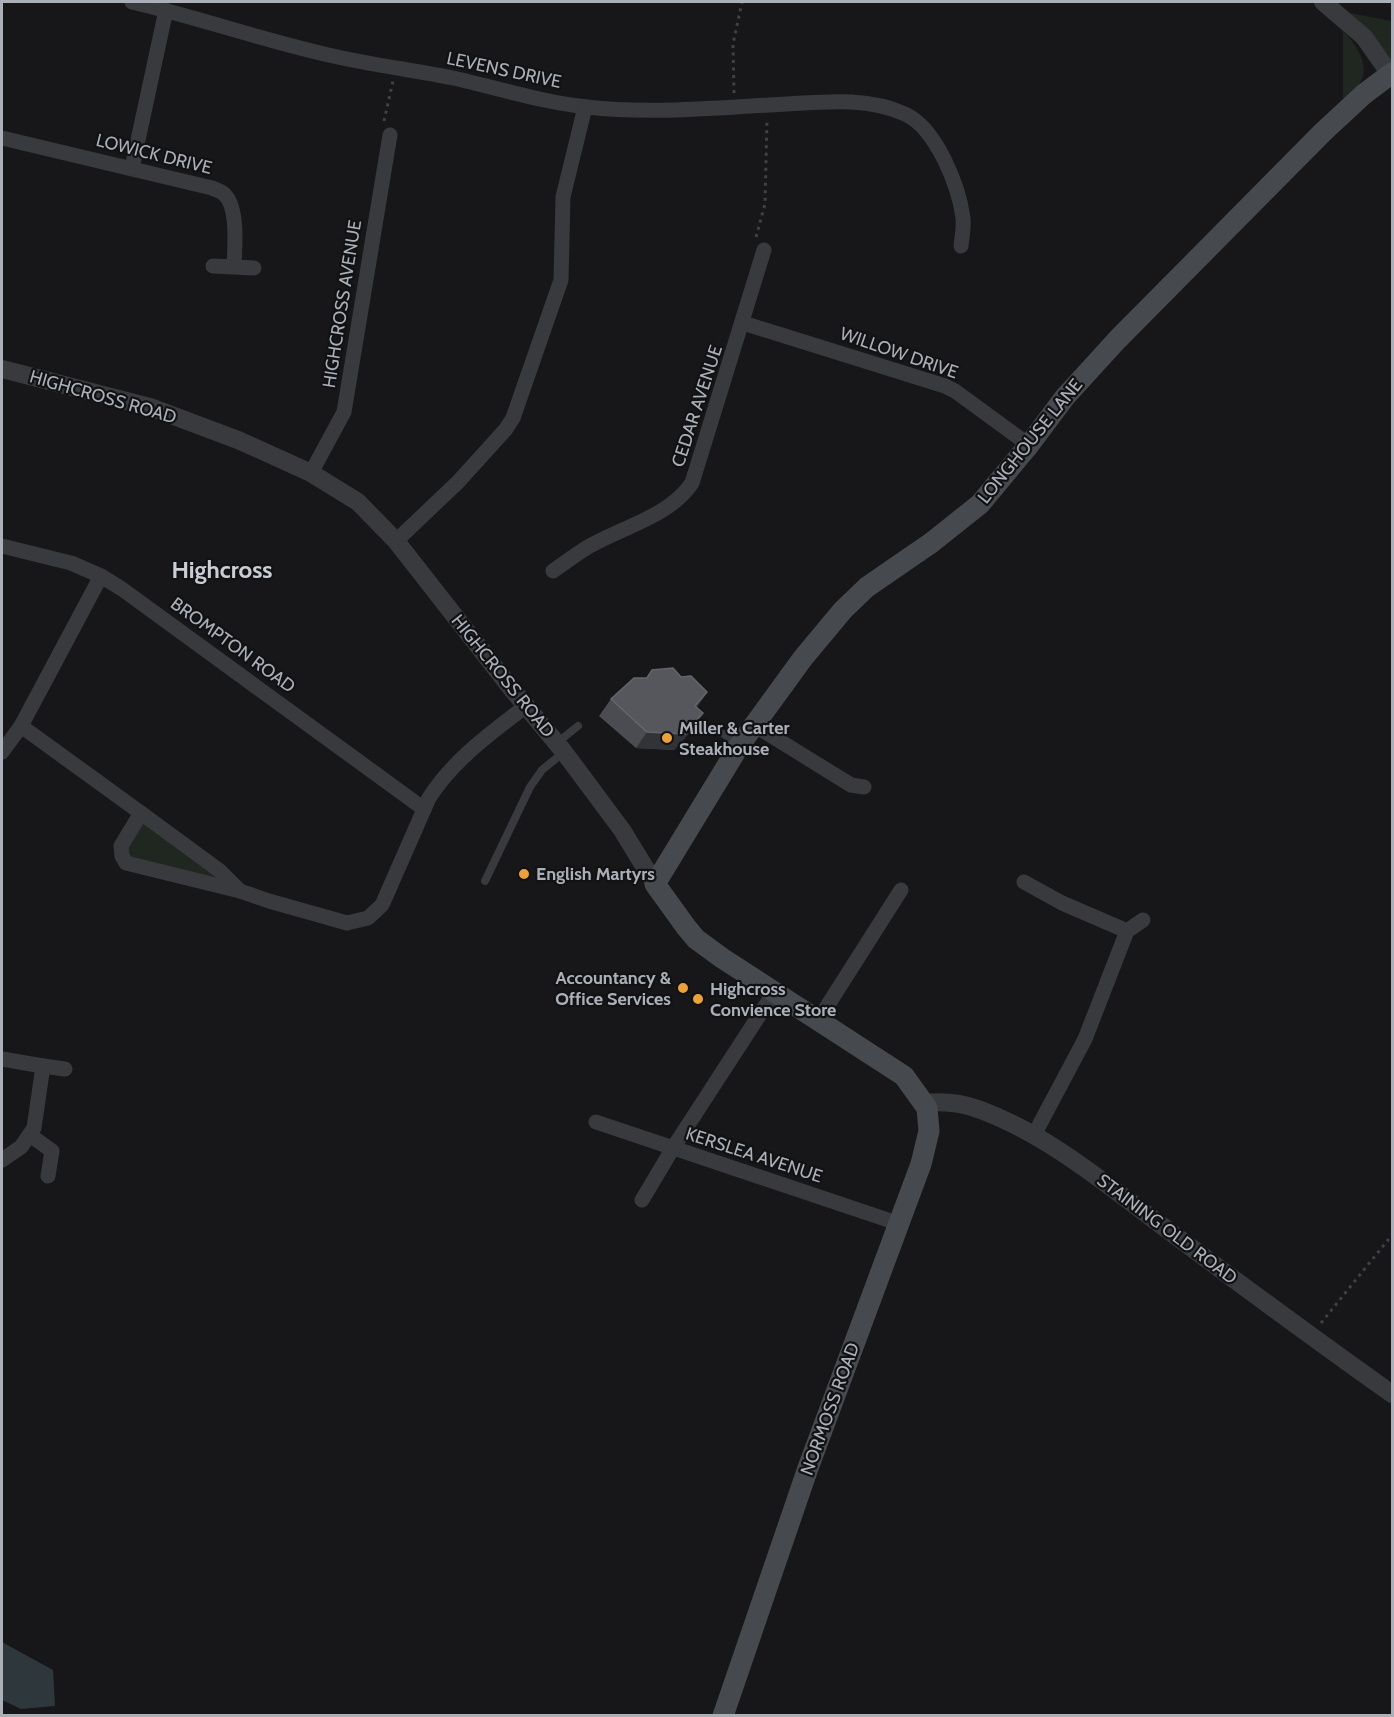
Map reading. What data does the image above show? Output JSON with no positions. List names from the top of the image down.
{
  "streets": {
    "main road": ["HIGHCROSS ROAD", "LONGHOUSE LANE", "NORMOSS ROAD"],
    "street": [
      "LEVENS DRIVE",
      "LOWICK DRIVE",
      "HIGHCROSS AVENUE",
      "WILLOW DRIVE",
      "CEDAR AVENUE",
      "BROMPTON ROAD",
      "KERSLEA AVENUE",
      "STAINING OLD ROAD"
    ]
  },
  "crossings": [
    ["HIGHCROSS AVENUE", "HIGHCROSS ROAD"],
    ["WILLOW DRIVE", "CEDAR AVENUE"],
    ["WILLOW DRIVE", "LONGHOUSE LANE"],
    ["HIGHCROSS ROAD", "LONGHOUSE LANE"],
    ["HIGHCROSS ROAD", "STAINING OLD ROAD"],
    ["HIGHCROSS ROAD", "NORMOSS ROAD"],
    ["KERSLEA AVENUE", "NORMOSS ROAD"],
    ["STAINING OLD ROAD", "NORMOSS ROAD"]
  ],
  "districts": ["Highcross"],
  "places": [
    "Miller & Carter Steakhouse",
    "English Martyrs",
    "Accountancy & Office Services",
    "Highcross Convience Store"
  ]
}
